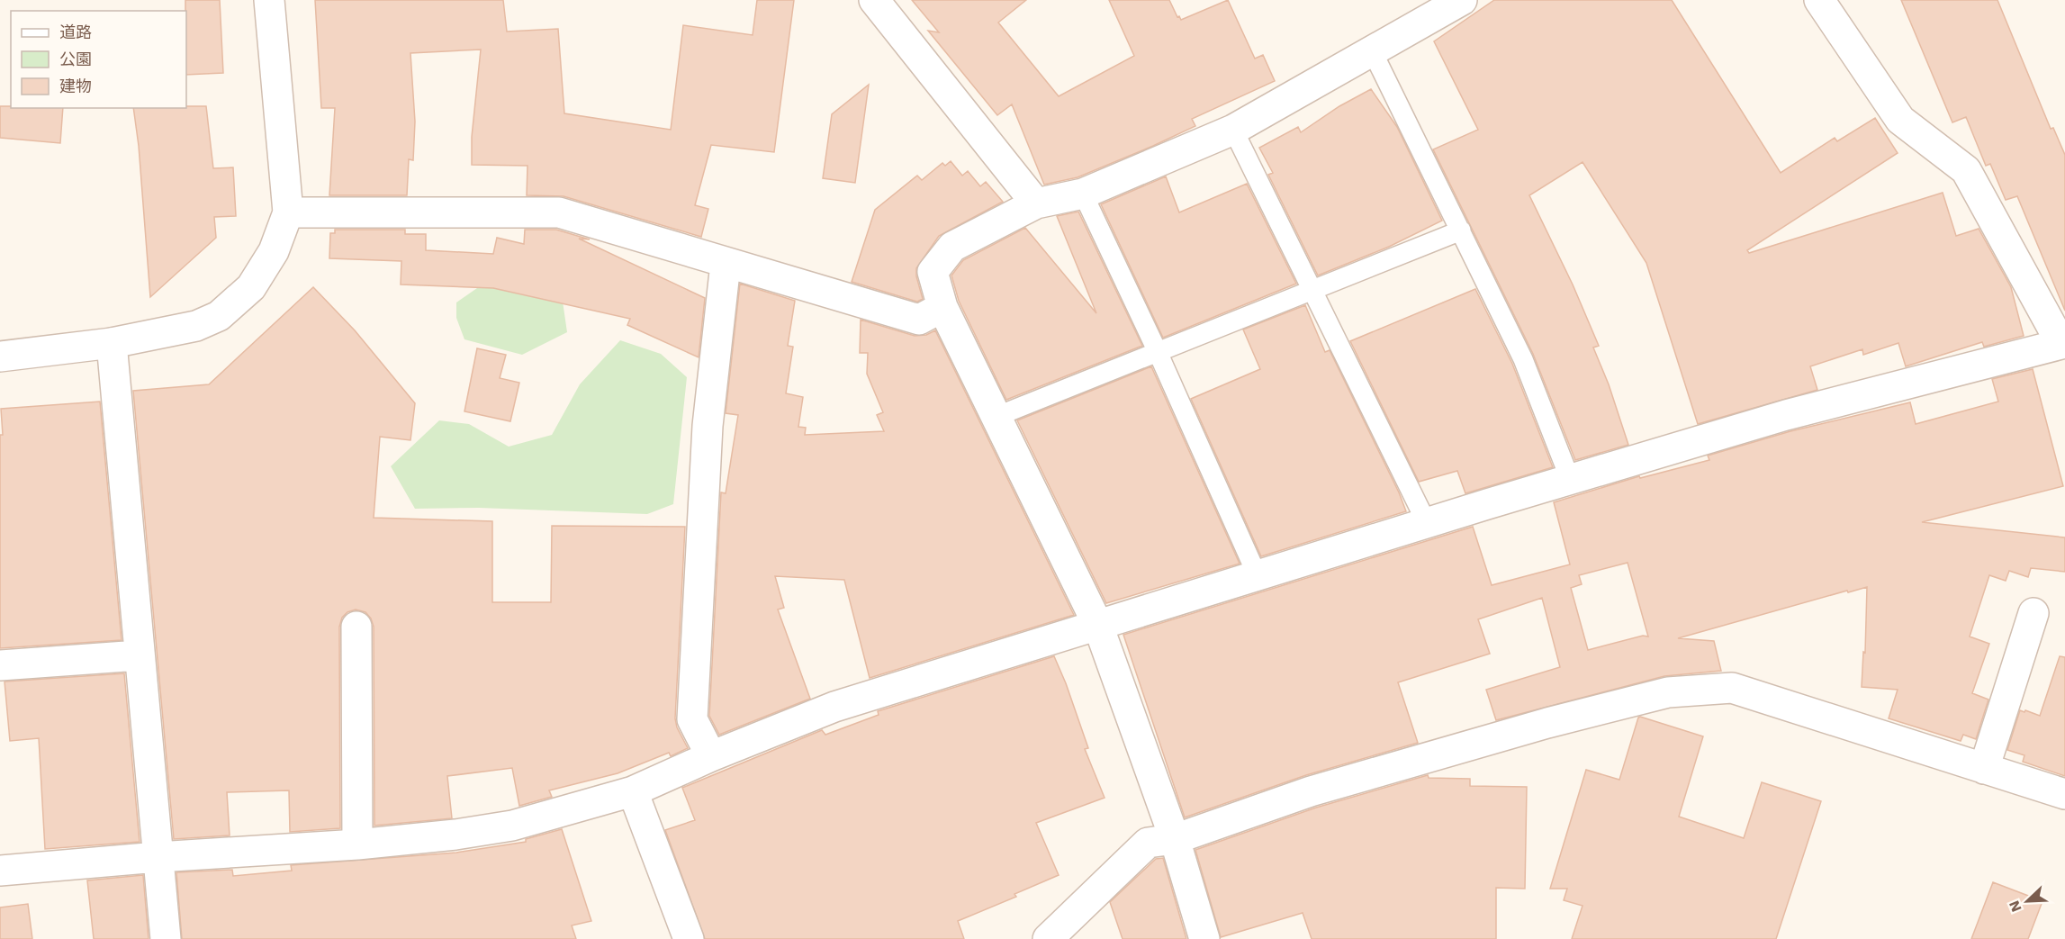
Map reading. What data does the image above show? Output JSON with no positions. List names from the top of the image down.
{
  "legend": ["道路", "公園", "建物"],
  "north": "bottom left"
}
